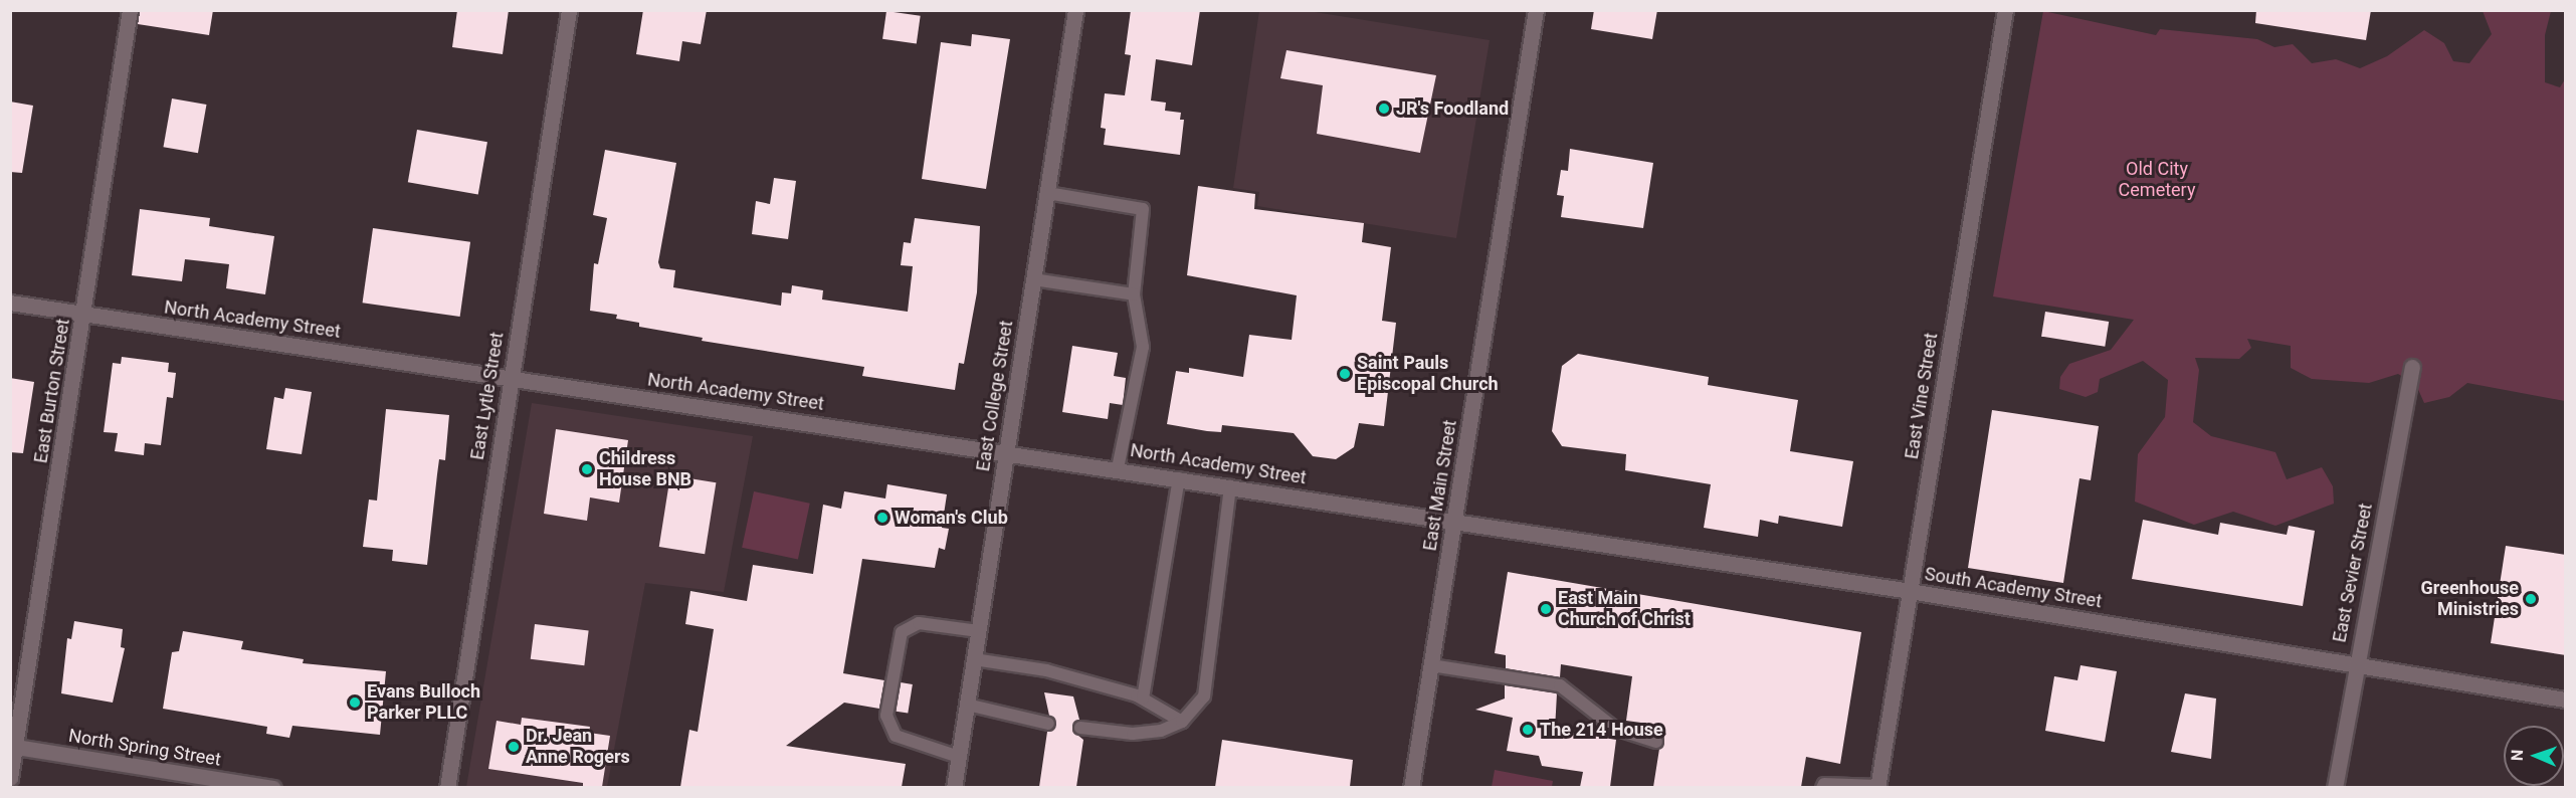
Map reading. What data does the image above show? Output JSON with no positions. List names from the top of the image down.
{
  "streets": {
    "street": [
      "North Academy Street",
      "East Burton Street",
      "East Lytle Street",
      "East College Street",
      "East Vine Street",
      "East Main Street",
      "East Sevier Street",
      "South Academy Street",
      "North Spring Street"
    ]
  },
  "crossings": [
    ["North Academy Street", "East Burton Street"],
    ["North Academy Street", "East Lytle Street"],
    ["North Academy Street", "East College Street"],
    ["North Academy Street", "East Main Street"],
    ["North Academy Street", "South Academy Street"],
    ["East Burton Street", "North Spring Street"],
    ["East Vine Street", "South Academy Street"],
    ["East Main Street", "South Academy Street"],
    ["East Sevier Street", "South Academy Street"]
  ],
  "parks": ["Old City Cemetery"],
  "places": [
    "JR's Foodland",
    "Saint Pauls Episcopal Church",
    "Childress House BNB",
    "Woman's Club",
    "Greenhouse Ministries",
    "East Main Church of Christ",
    "Evans Bulloch Parker PLLC",
    "The 214 House",
    "Dr. Jean Anne Rogers"
  ],
  "north": "left"
}
